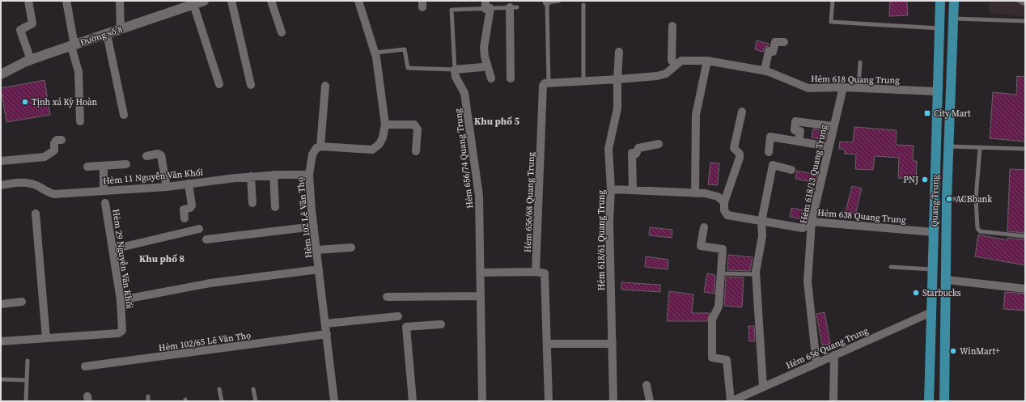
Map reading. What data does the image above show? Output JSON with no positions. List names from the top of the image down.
{
  "streets": {
    "main road": ["Quang Trung"],
    "street": [
      "Đường số 8",
      "Hẻm 618 Quang Trung",
      "Hẻm 656/74 Quang Trung",
      "Hẻm 618/13 Quang Trung",
      "Hẻm 11 Nguyễn Văn Khối",
      "Hẻm 656/68 Quang Trung",
      "Hẻm 638 Quang Trung",
      "Hẻm 102 Lê Văn Thọ",
      "Hẻm 618/61 Quang Trung",
      "Hẻm 29 Nguyễn Văn Khối",
      "Hẻm 102/65 Lê Văn Thọ",
      "Hẻm 656 Quang Trung"
    ]
  },
  "crossings": [
    ["Hẻm 618 Quang Trung", "Hẻm 618/13 Quang Trung"],
    ["Hẻm 618 Quang Trung", "Quang Trung"],
    ["Hẻm 618 Quang Trung", "Hẻm 656/68 Quang Trung"],
    ["Hẻm 618 Quang Trung", "Hẻm 618/61 Quang Trung"],
    ["Hẻm 618/13 Quang Trung", "Hẻm 638 Quang Trung"],
    ["Hẻm 618/13 Quang Trung", "Hẻm 656 Quang Trung"],
    ["Hẻm 11 Nguyễn Văn Khối", "Hẻm 102 Lê Văn Thọ"],
    ["Quang Trung", "Hẻm 638 Quang Trung"],
    ["Quang Trung", "Hẻm 656 Quang Trung"],
    ["Hẻm 102 Lê Văn Thọ", "Hẻm 102/65 Lê Văn Thọ"]
  ],
  "districts": ["Khu phố 5", "Khu phố 8"],
  "places": {
    "other": [
      "Tịnh xá Kỳ Hoàn",
      "PNJ",
      "ACBbank",
      "Starbucks",
      "WinMart+"
    ],
    "transit": ["City Mart"]
  }
}
